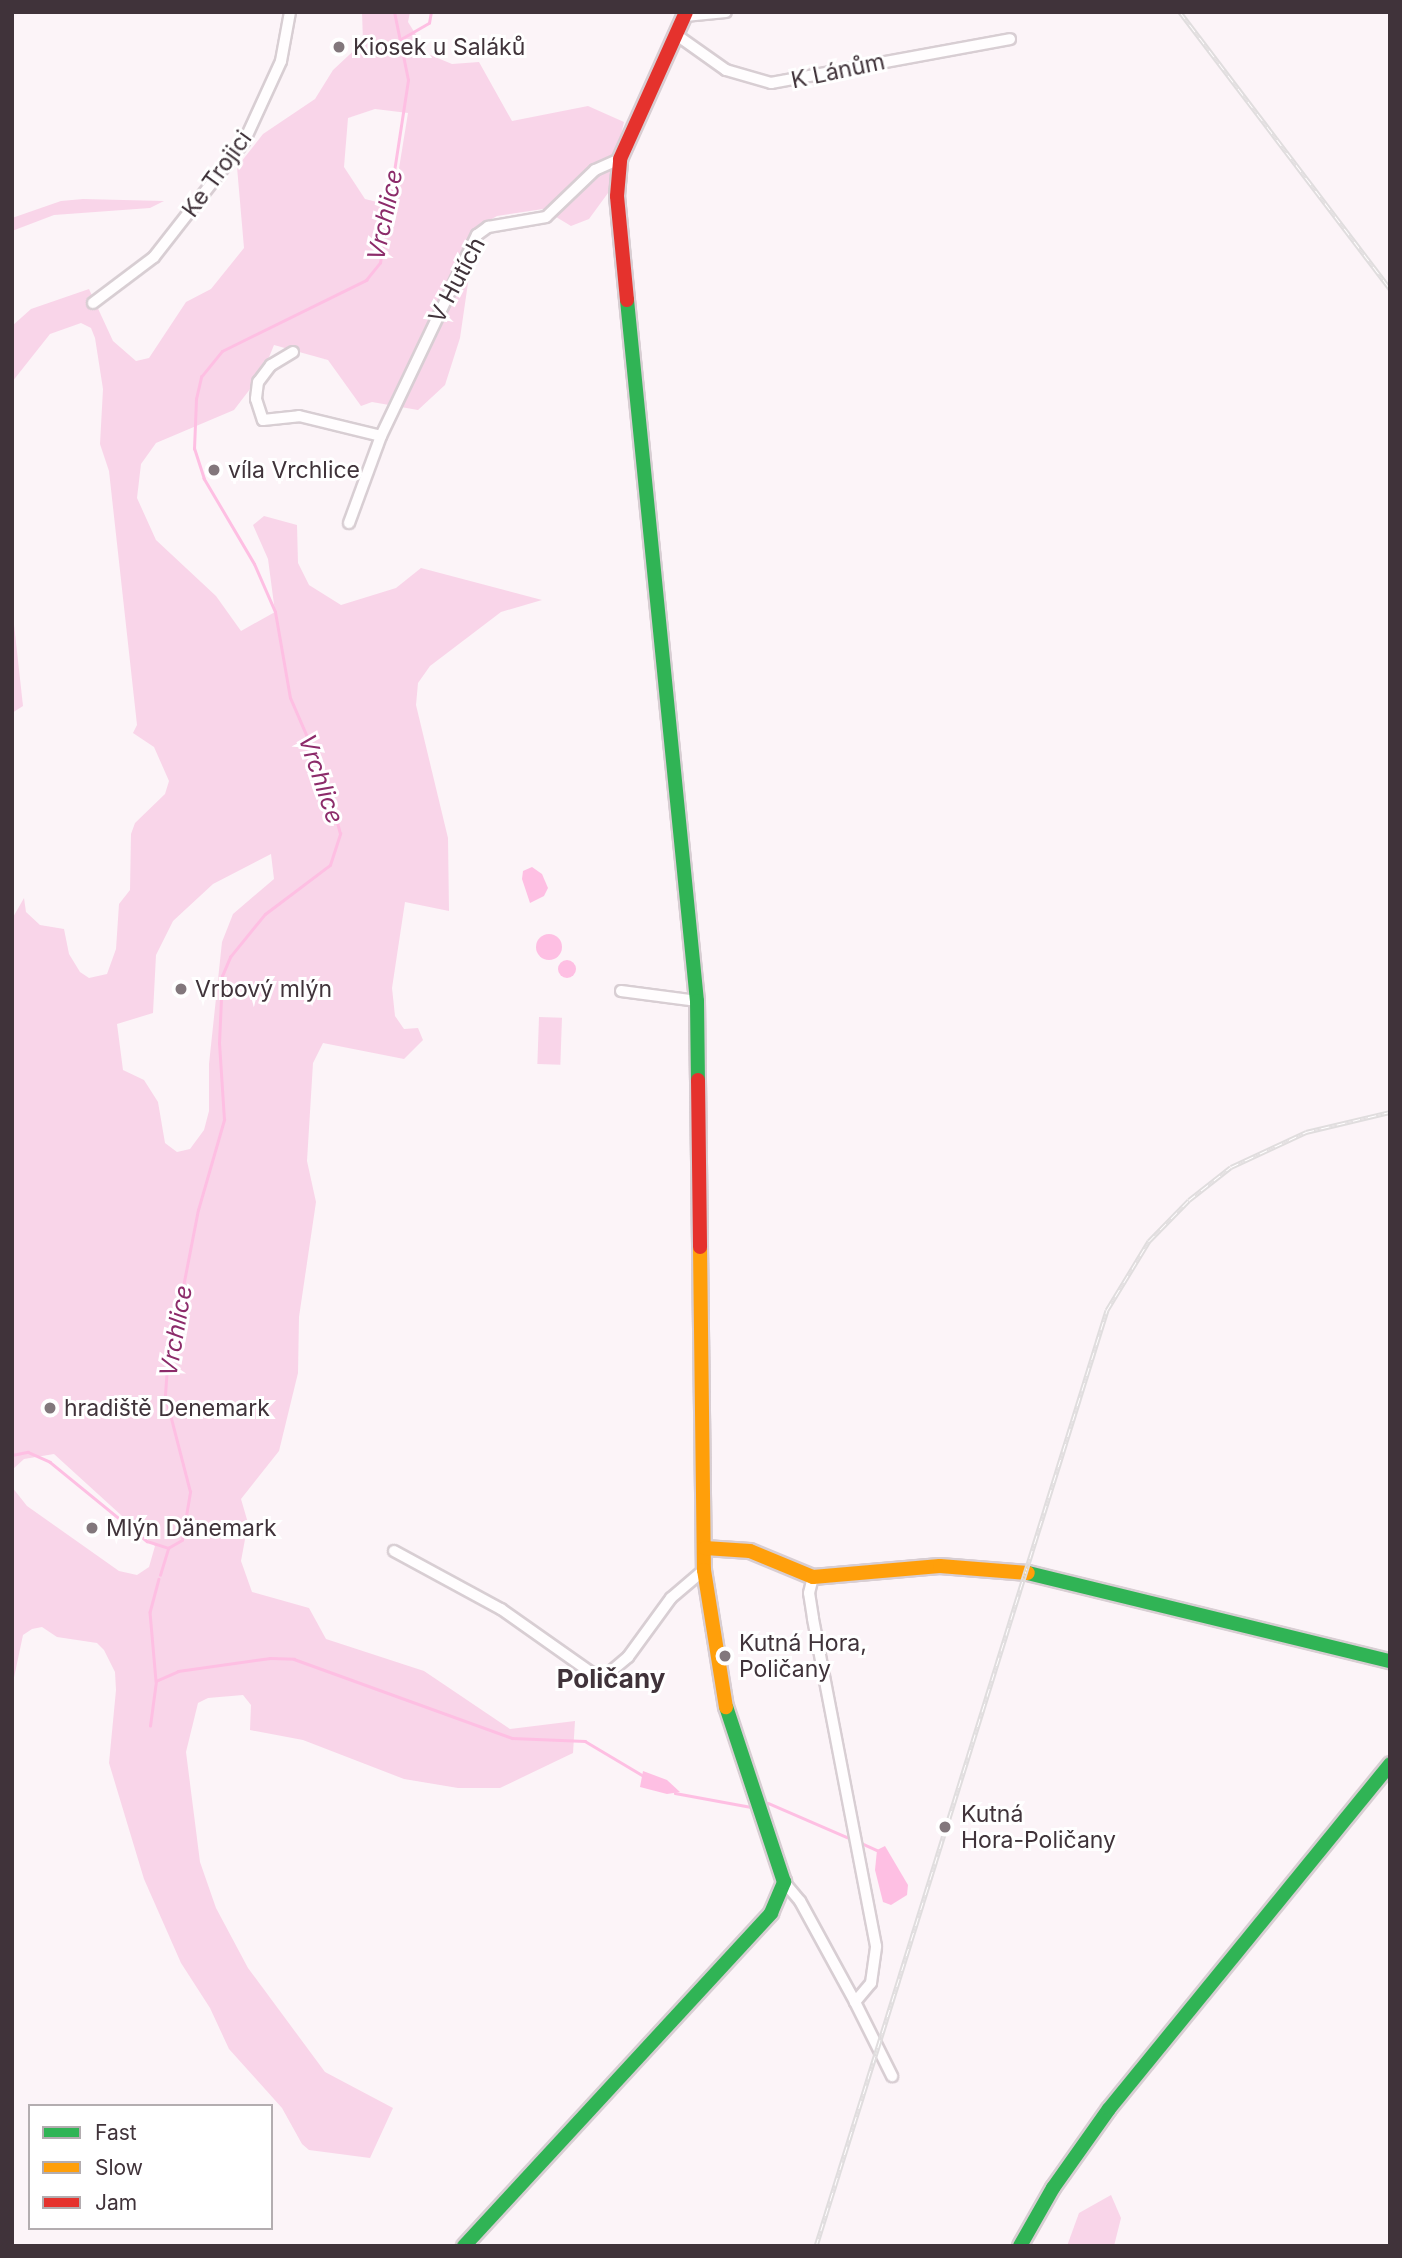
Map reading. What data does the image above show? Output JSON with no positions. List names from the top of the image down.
{
  "streets": {
    "street": ["K Lánům", "Ke Trojici", "V Hutích"]
  },
  "districts": ["Poličany"],
  "water": ["Vrchlice"],
  "places": [
    "Kiosek u Saláků",
    "víla Vrchlice",
    "Vrbový mlýn",
    "hradiště Denemark",
    "Mlýn Dänemark",
    "Kutná Hora, Poličany",
    "Kutná Hora-Poličany"
  ],
  "legend": ["Fast", "Slow", "Jam"]
}
